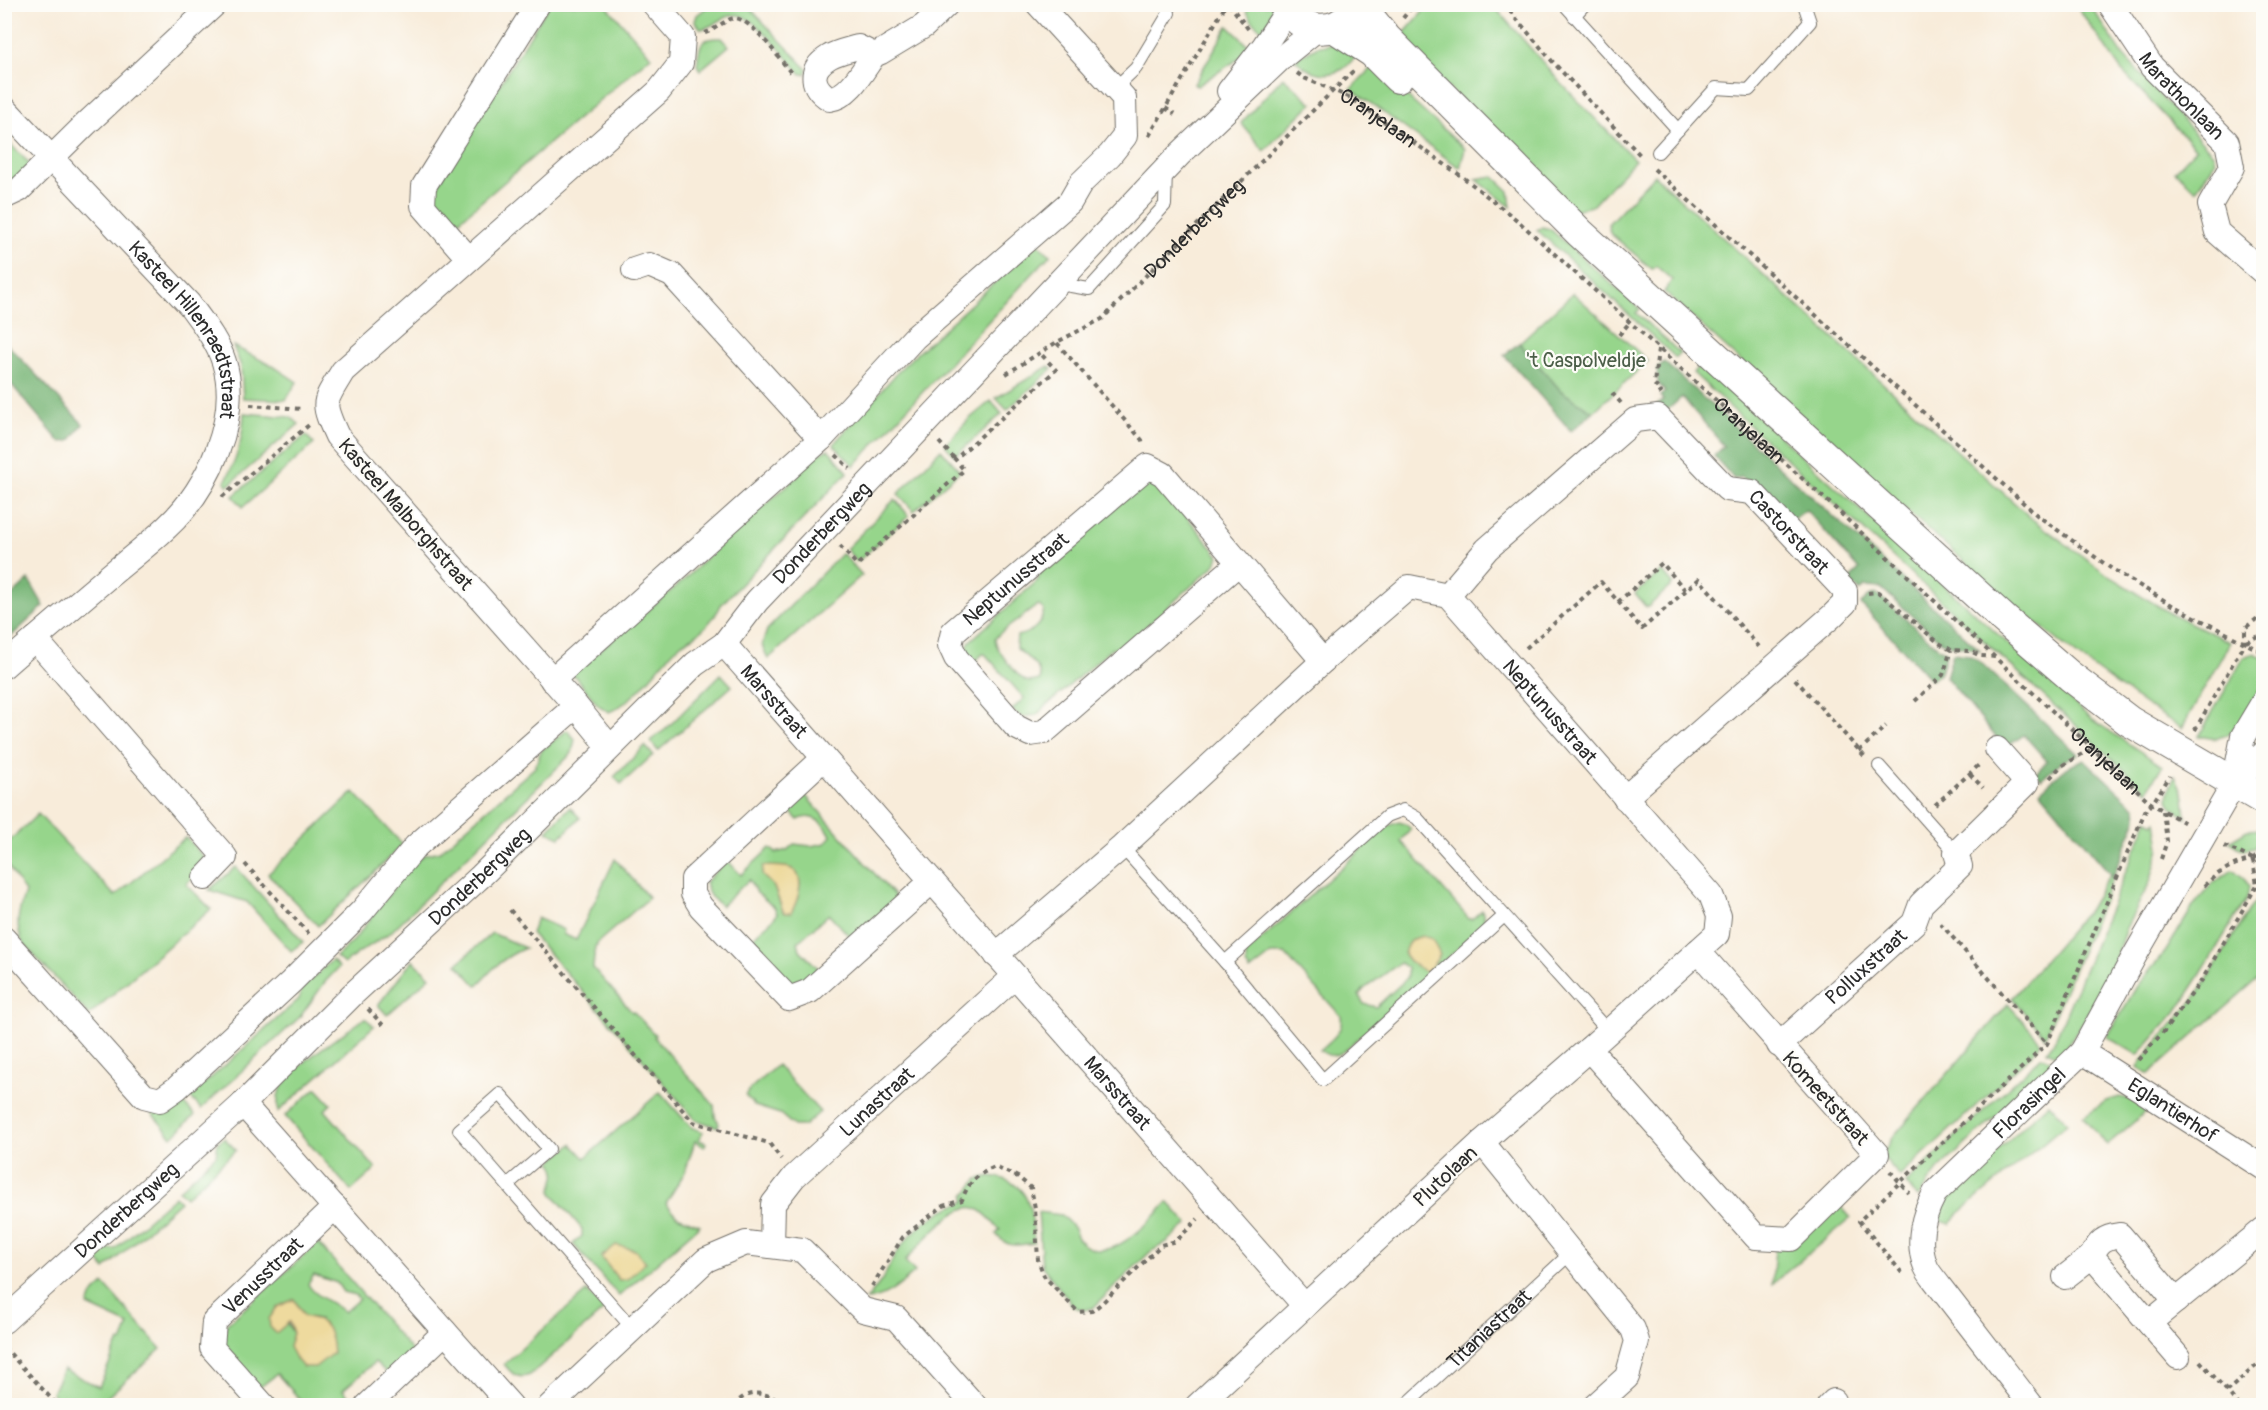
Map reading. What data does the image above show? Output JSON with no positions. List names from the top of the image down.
{
  "streets": {
    "street": [
      "Marathonlaan",
      "Oranjelaan",
      "Donderbergweg",
      "Kasteel Hillenraedtstraat",
      "Kasteel Malborghstraat",
      "Castorstraat",
      "Neptunusstraat",
      "Marsstraat",
      "Polluxstraat",
      "Komeetstraat",
      "Lunastraat",
      "Florasingel",
      "Eglantierhof",
      "Plutolaan",
      "Venusstraat"
    ],
    "lane": ["Titaniastraat"]
  },
  "crossings": [
    ["Oranjelaan", "Donderbergweg"],
    ["Oranjelaan", "Florasingel"],
    ["Donderbergweg", "Kasteel Malborghstraat"],
    ["Donderbergweg", "Marsstraat"],
    ["Neptunusstraat", "Komeetstraat"],
    ["Neptunusstraat", "Plutolaan"],
    ["Marsstraat", "Lunastraat"],
    ["Marsstraat", "Plutolaan"],
    ["Polluxstraat", "Komeetstraat"],
    ["Komeetstraat", "Plutolaan"],
    ["Florasingel", "Eglantierhof"]
  ],
  "parks": ["'t Caspolveldje"]
}
